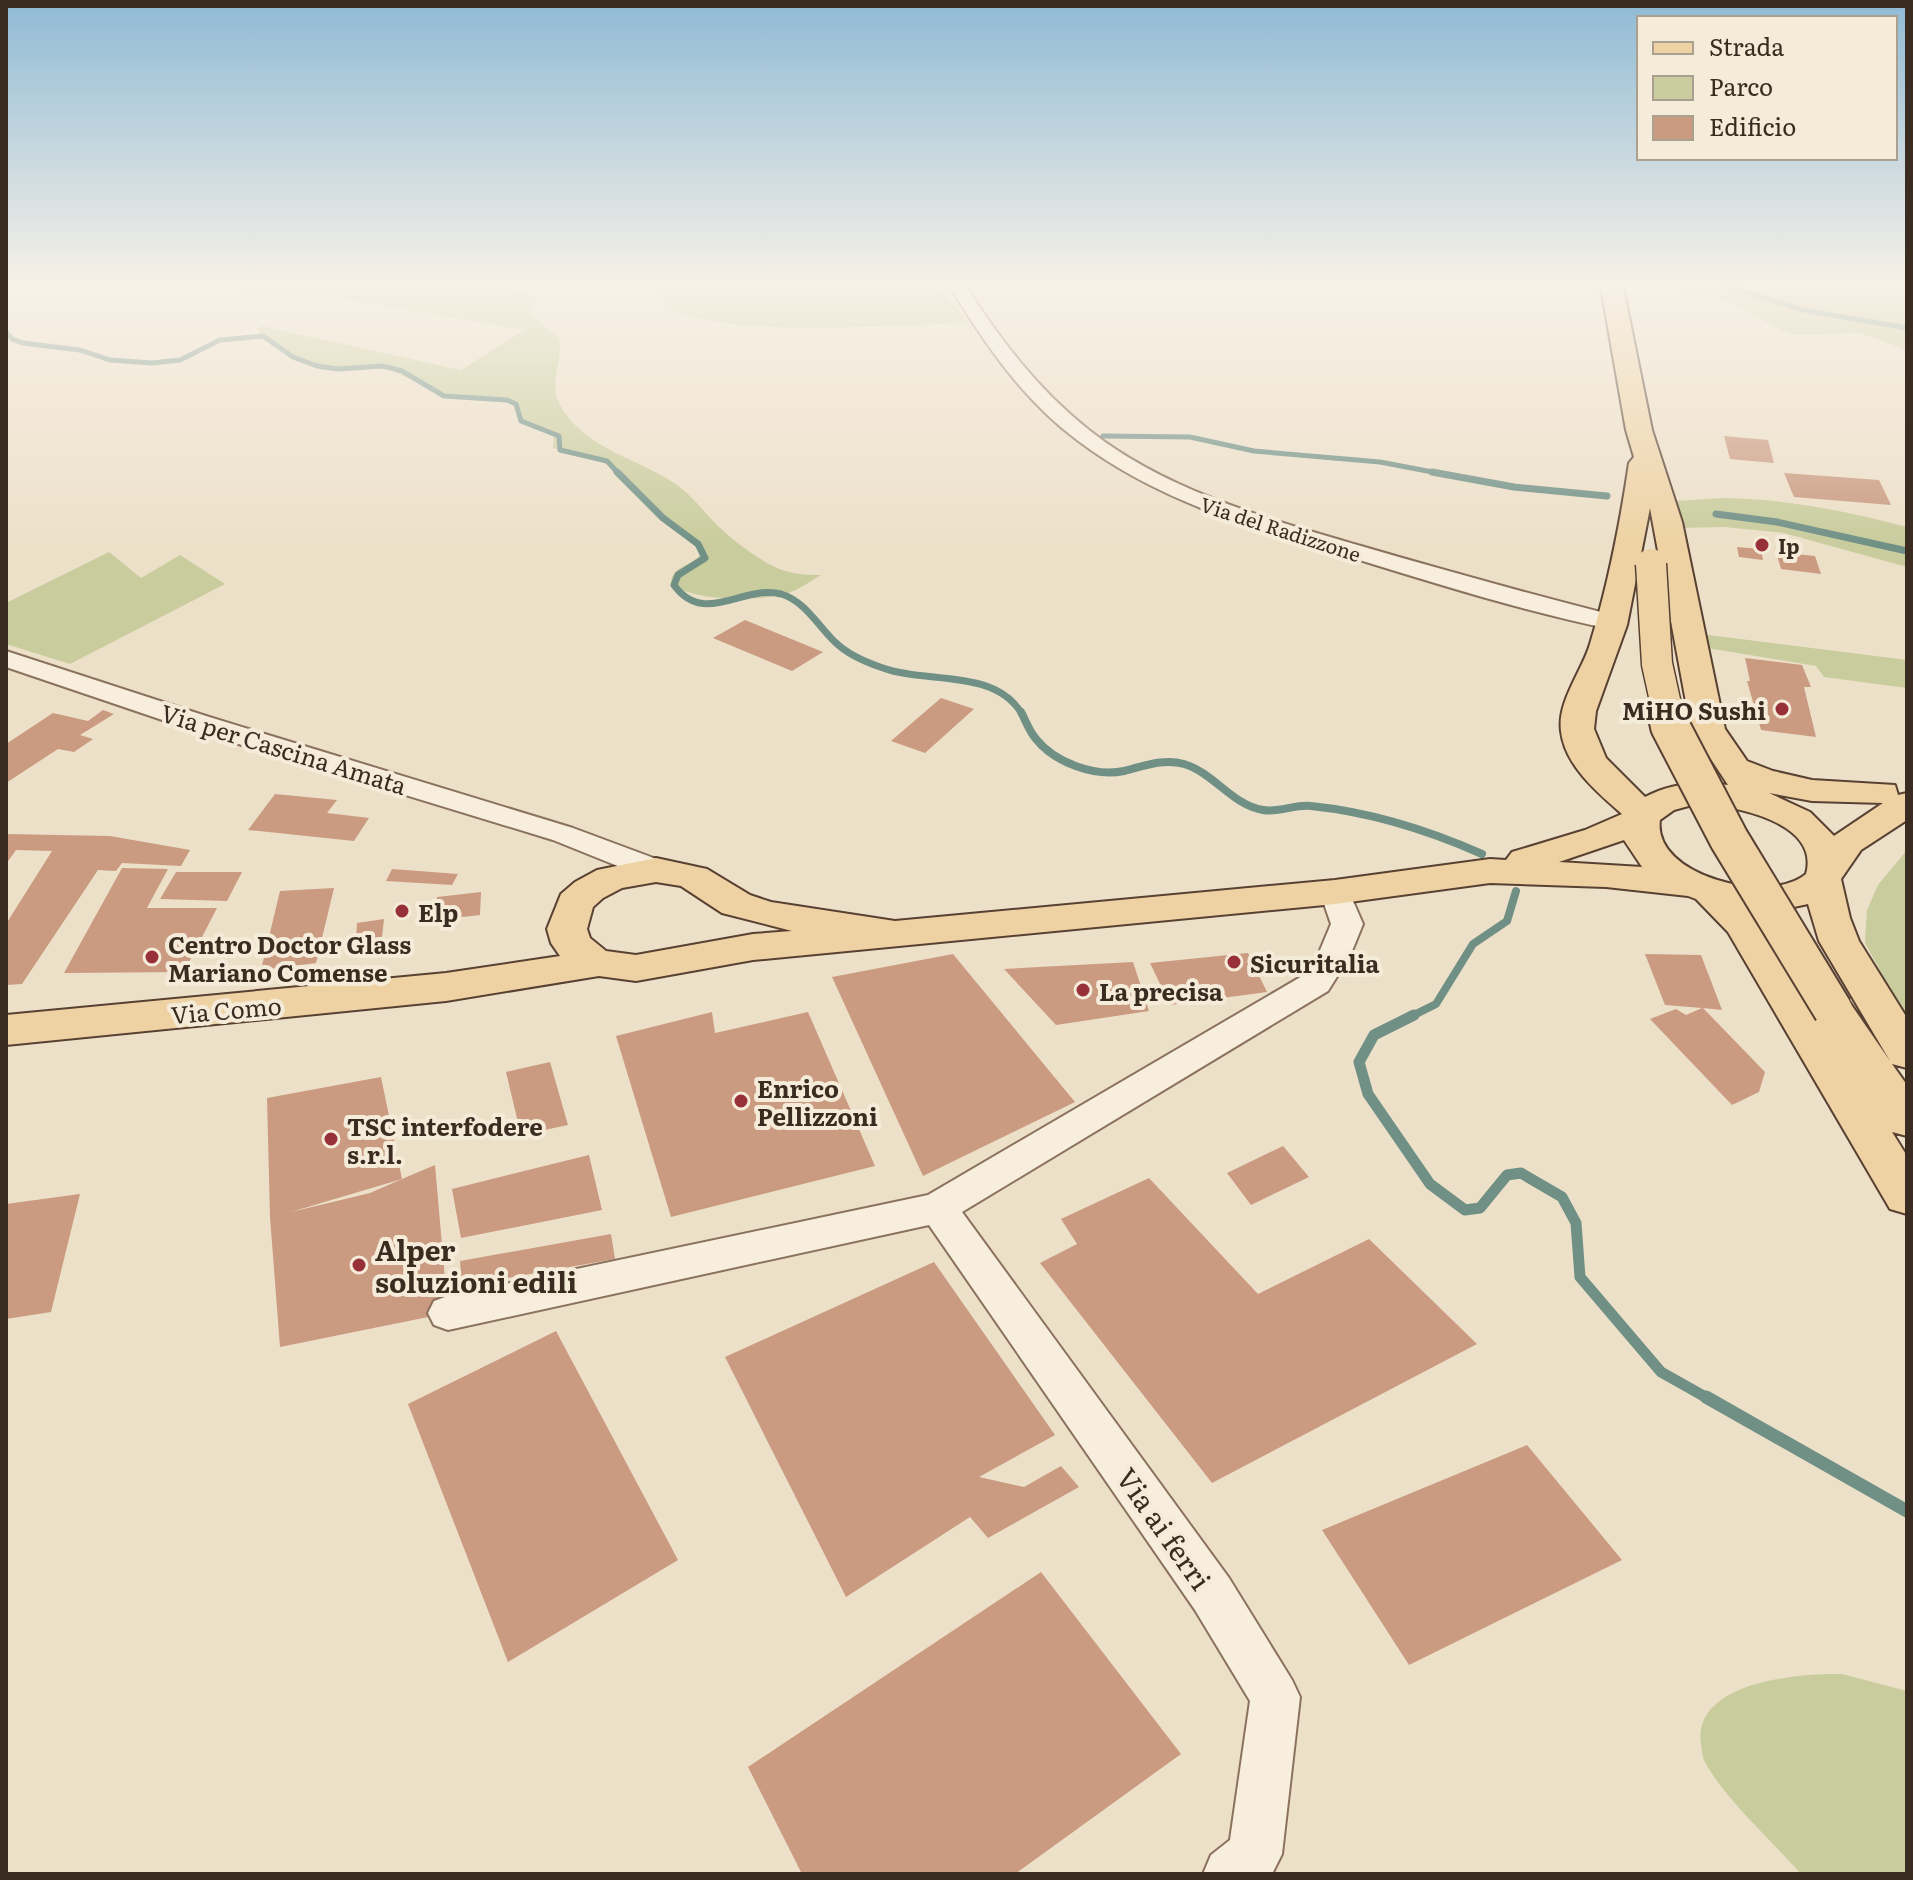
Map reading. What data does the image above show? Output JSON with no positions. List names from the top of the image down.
{
  "streets": {
    "main road": ["Via Como"],
    "street": ["Via del Radizzone", "Via per Cascina Amata", "Via ai ferri"]
  },
  "crossings": [
    ["Via per Cascina Amata", "Via Como"]
  ],
  "places": [
    "Ip",
    "MiHO Sushi",
    "Elp",
    "Centro Doctor Glass Mariano Comense",
    "Sicuritalia",
    "La precisa",
    "Enrico Pellizzoni",
    "TSC interfodere s.r.l.",
    "Alper soluzioni edili"
  ],
  "legend": ["Strada", "Parco", "Edificio"]
}
